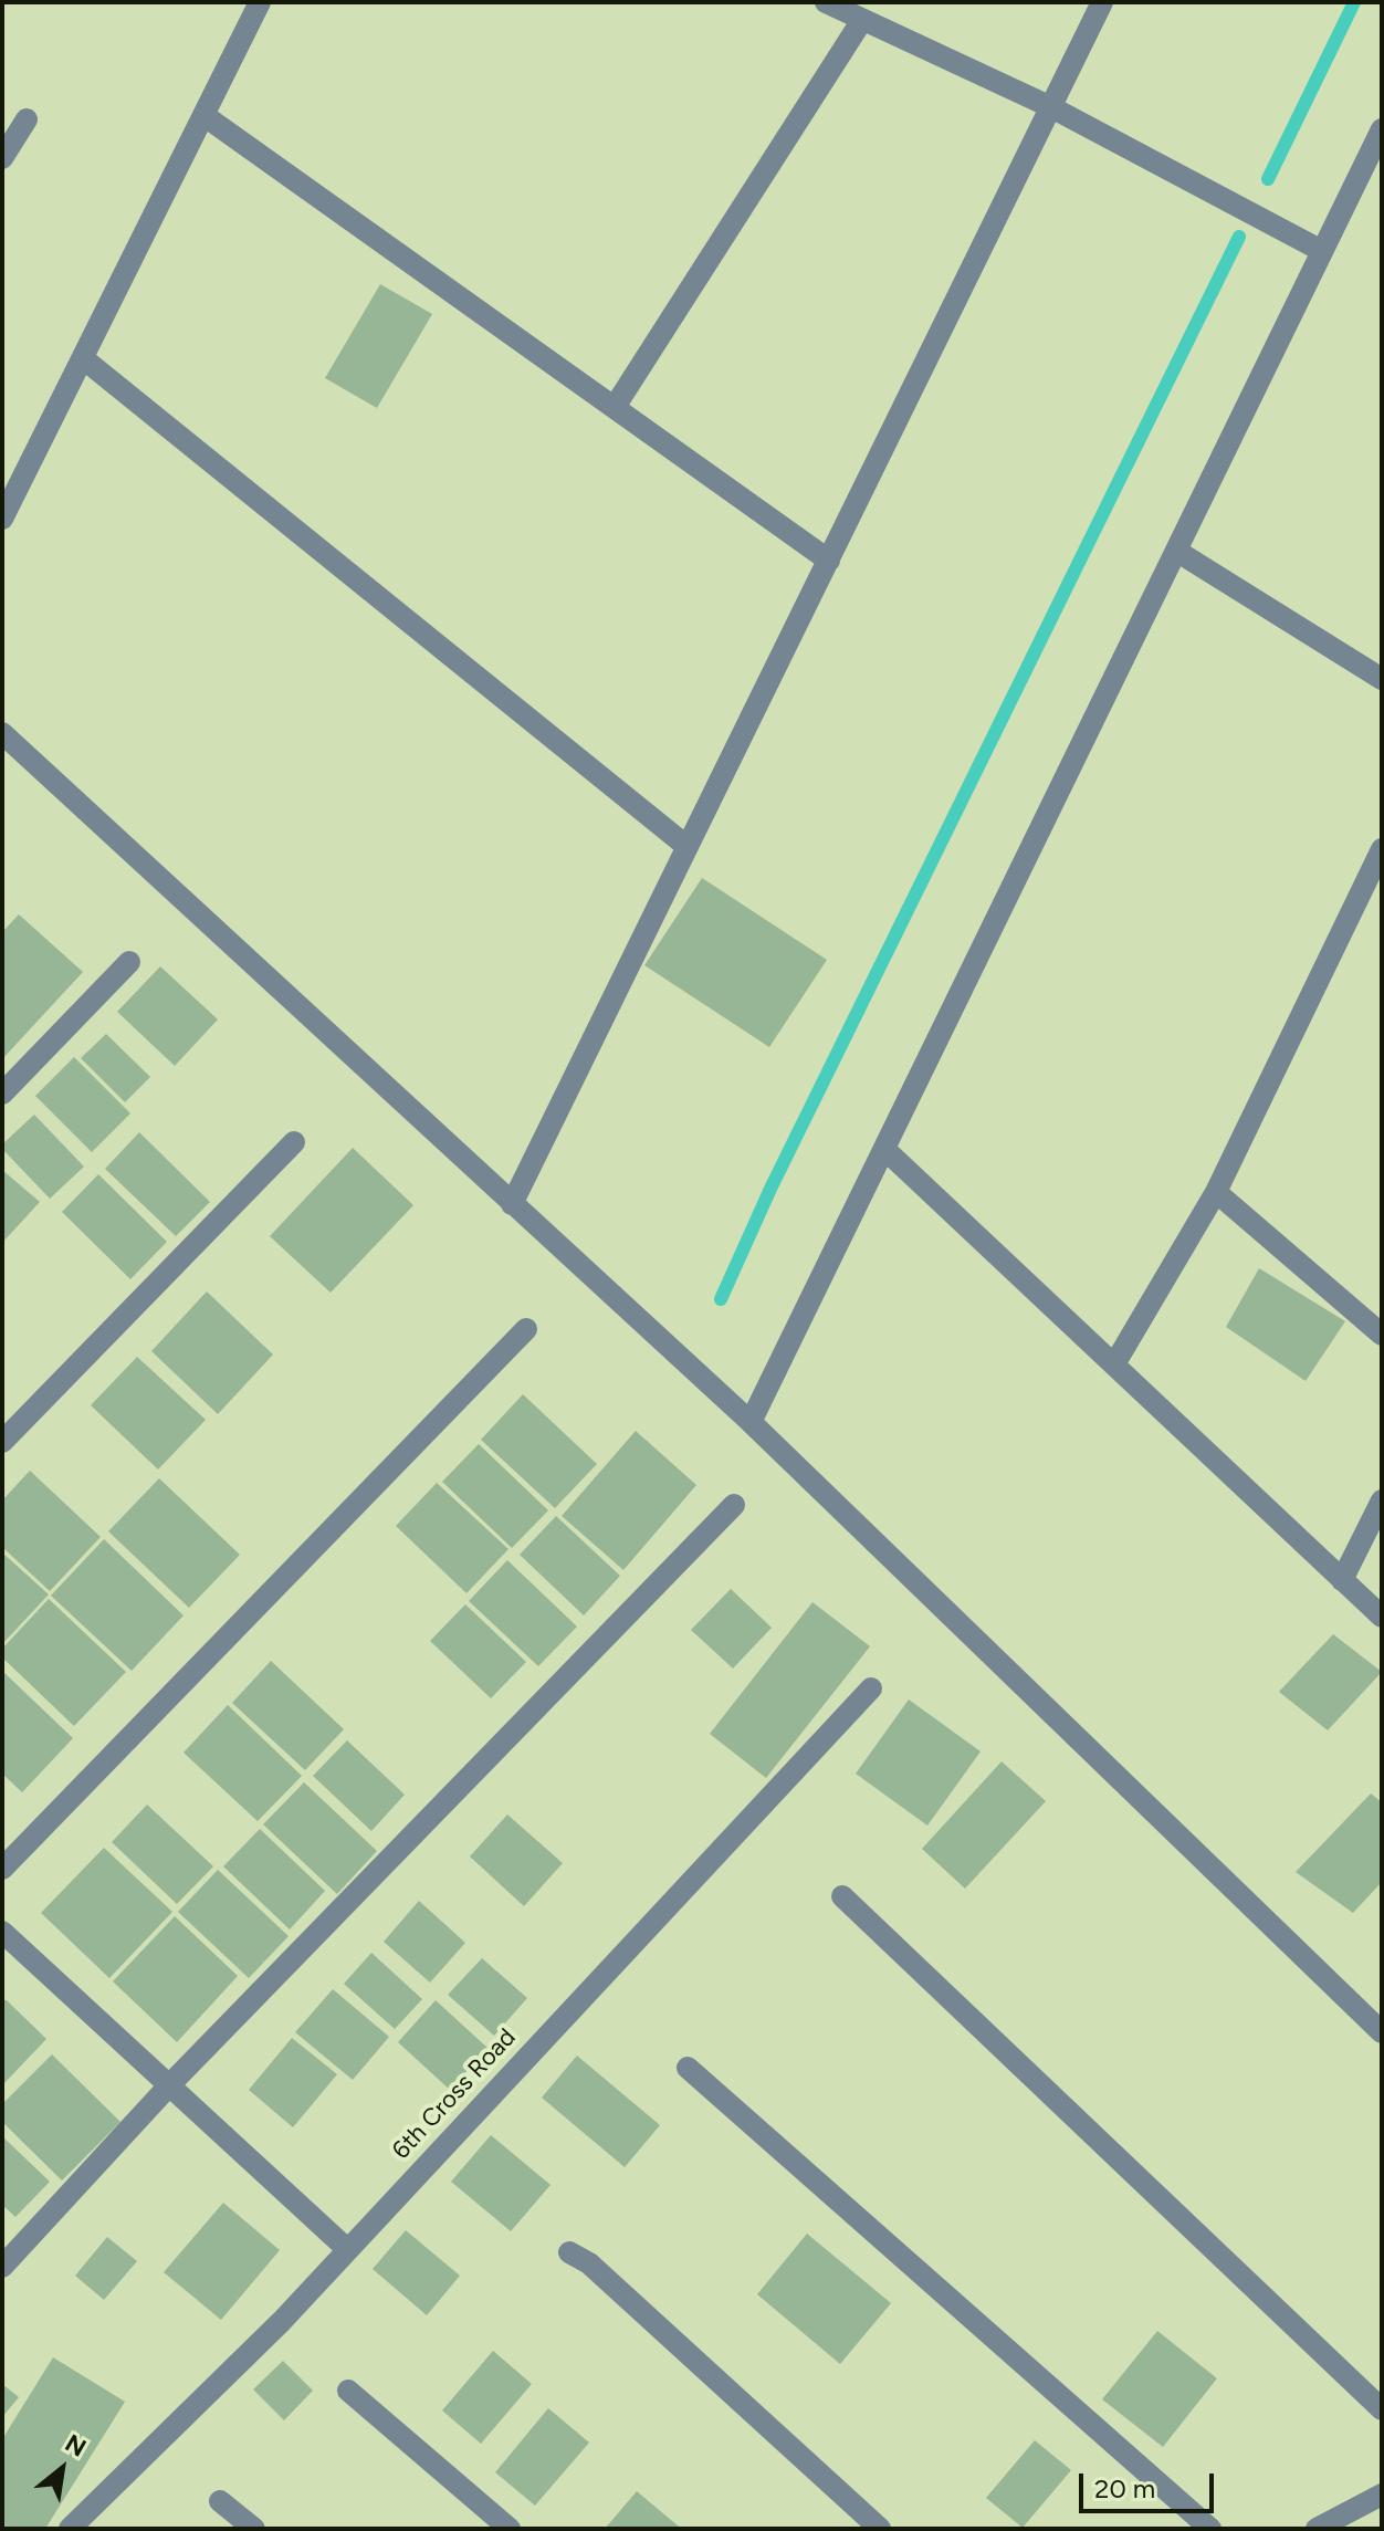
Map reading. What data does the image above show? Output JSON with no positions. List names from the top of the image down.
{
  "streets": {
    "street": ["6th Cross Road"]
  },
  "scale_bar": "20 m",
  "north": "top right"
}
